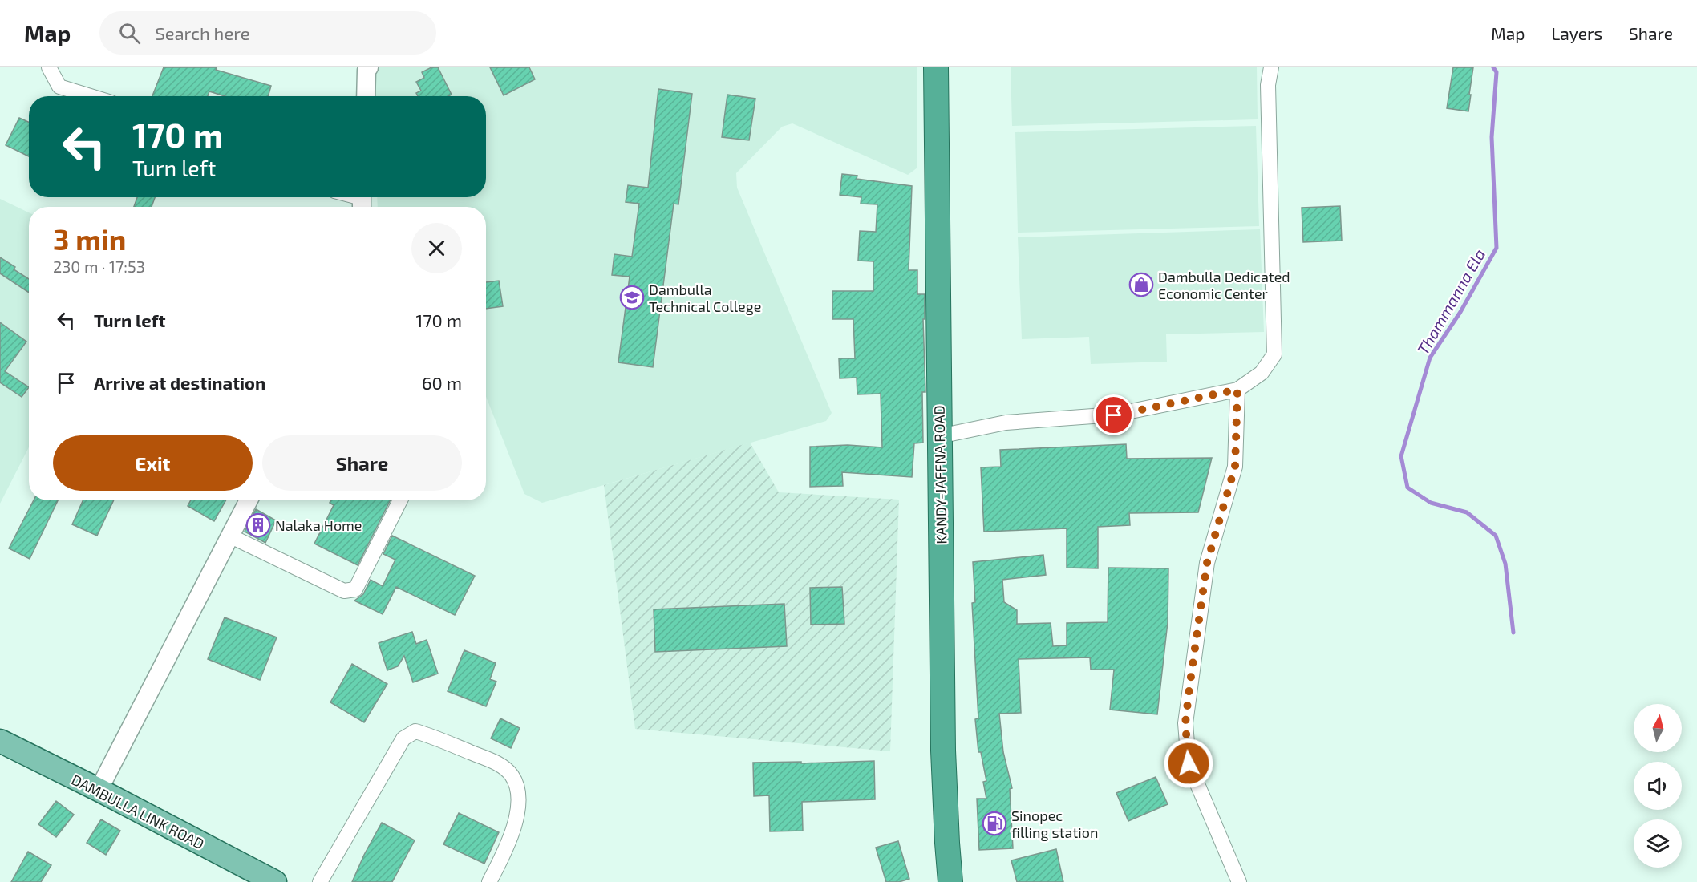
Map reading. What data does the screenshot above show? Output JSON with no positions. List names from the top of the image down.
{
  "streets": {
    "highway": ["KANDY-JAFFNA ROAD"],
    "main road": ["DAMBULLA LINK ROAD"]
  },
  "water": ["Thammanna Ela"],
  "places": {
    "shop": ["Dambulla Dedicated Economic Center"],
    "school or university": ["Dambulla Technical College"],
    "building": ["Nalaka Home"],
    "fuel station": ["Sinopec filling station"]
  },
  "north": "top",
  "page": {
    "header": "Map",
    "search": "Search here",
    "nav": ["Map", "Layers", "Share"],
    "turn": ["170 m", "Turn left"],
    "heading": ["3 min", "230 m · 17:53"],
    "list": [
      {
        "name": "Turn left",
        "value": "170 m"
      },
      {
        "name": "Arrive at destination",
        "value": "60 m"
      }
    ],
    "buttons": ["Exit", "Share"]
  }
}
